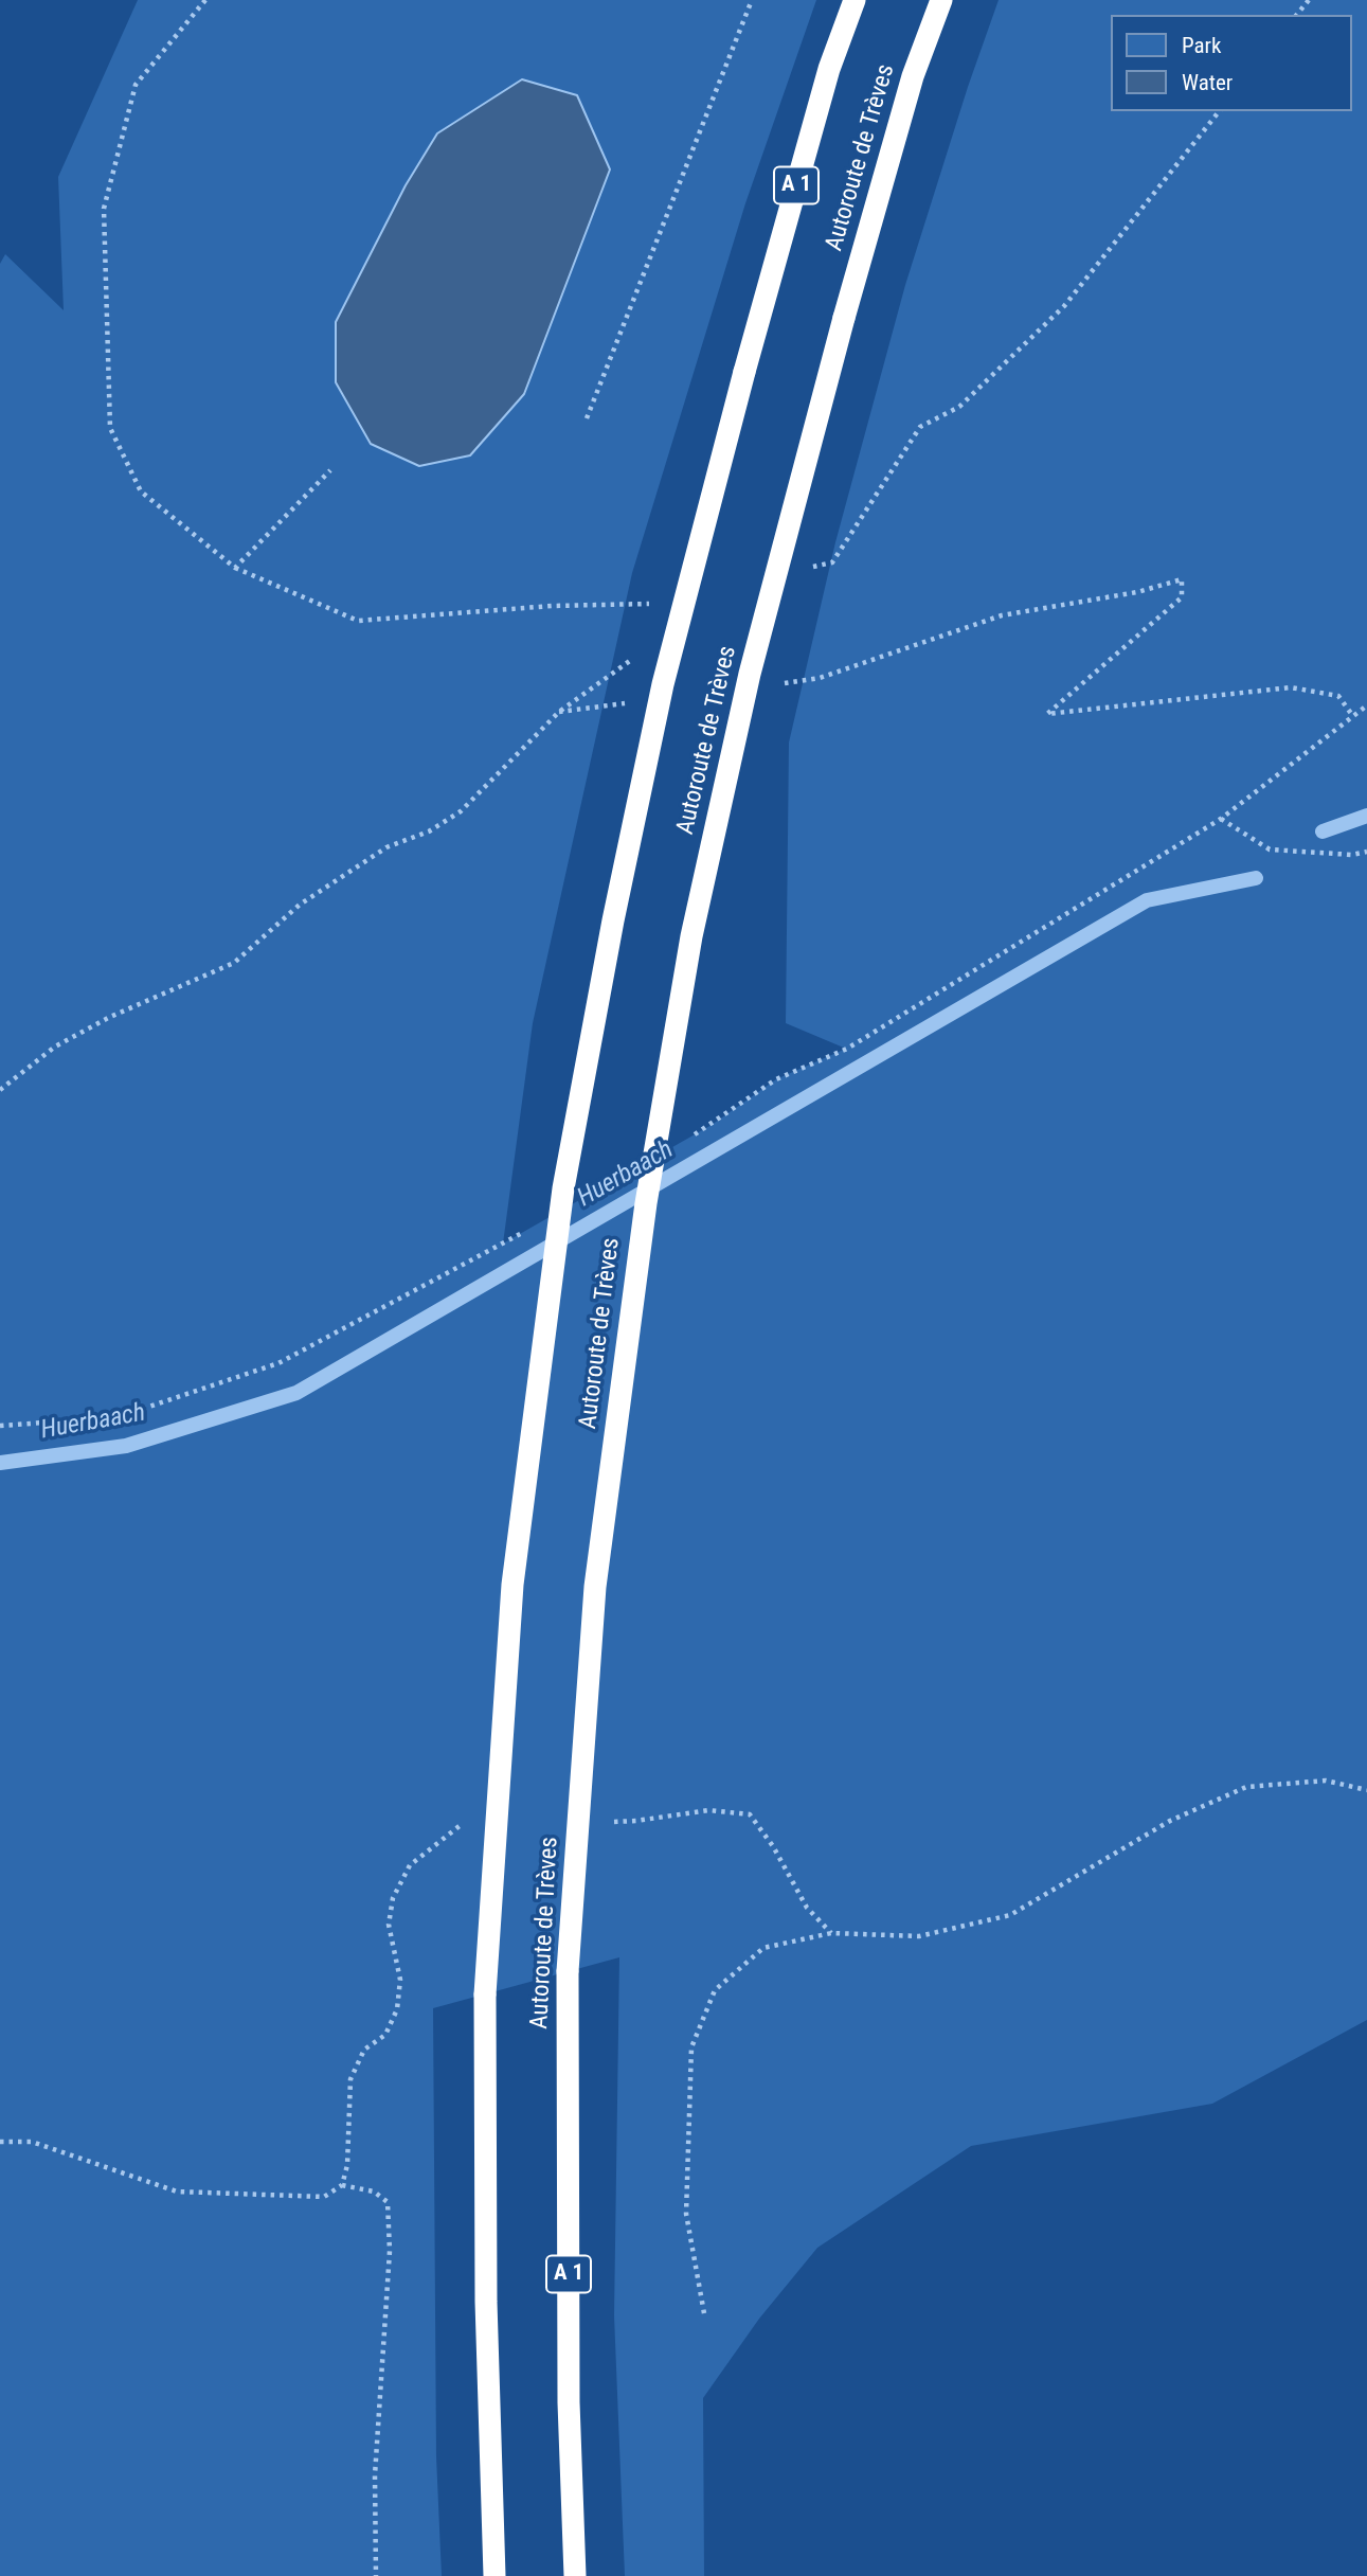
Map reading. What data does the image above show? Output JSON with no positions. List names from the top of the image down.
{
  "streets": {
    "highway": ["Autoroute de Trèves", "A 1"]
  },
  "water": ["Huerbaach"],
  "legend": ["Park", "Water"]
}
